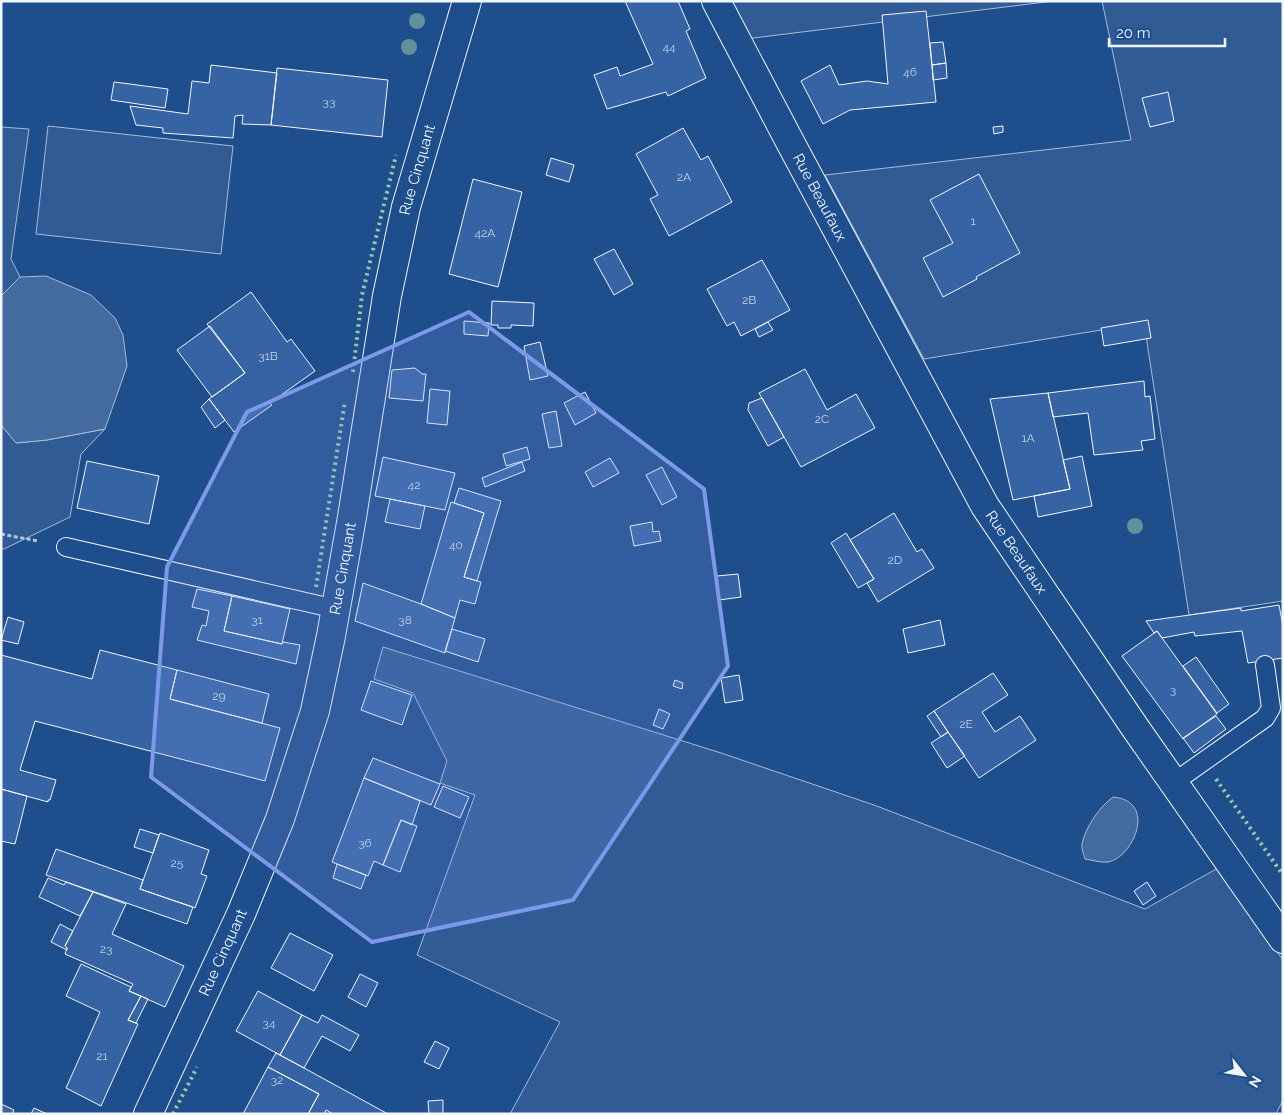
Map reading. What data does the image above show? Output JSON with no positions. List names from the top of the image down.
{
  "streets": {
    "street": ["Rue Cinquant", "Rue Beaufaux"]
  },
  "house_numbers": [
    "44",
    "46",
    "33",
    "2A",
    "1",
    "42A",
    "2B",
    "31B",
    "2C",
    "1A",
    "42",
    "40",
    "2D",
    "31",
    "38",
    "3",
    "29",
    "2E",
    "36",
    "25",
    "23",
    "34",
    "21",
    "32"
  ],
  "scale_bar": "20 m",
  "north": "bottom right"
}
